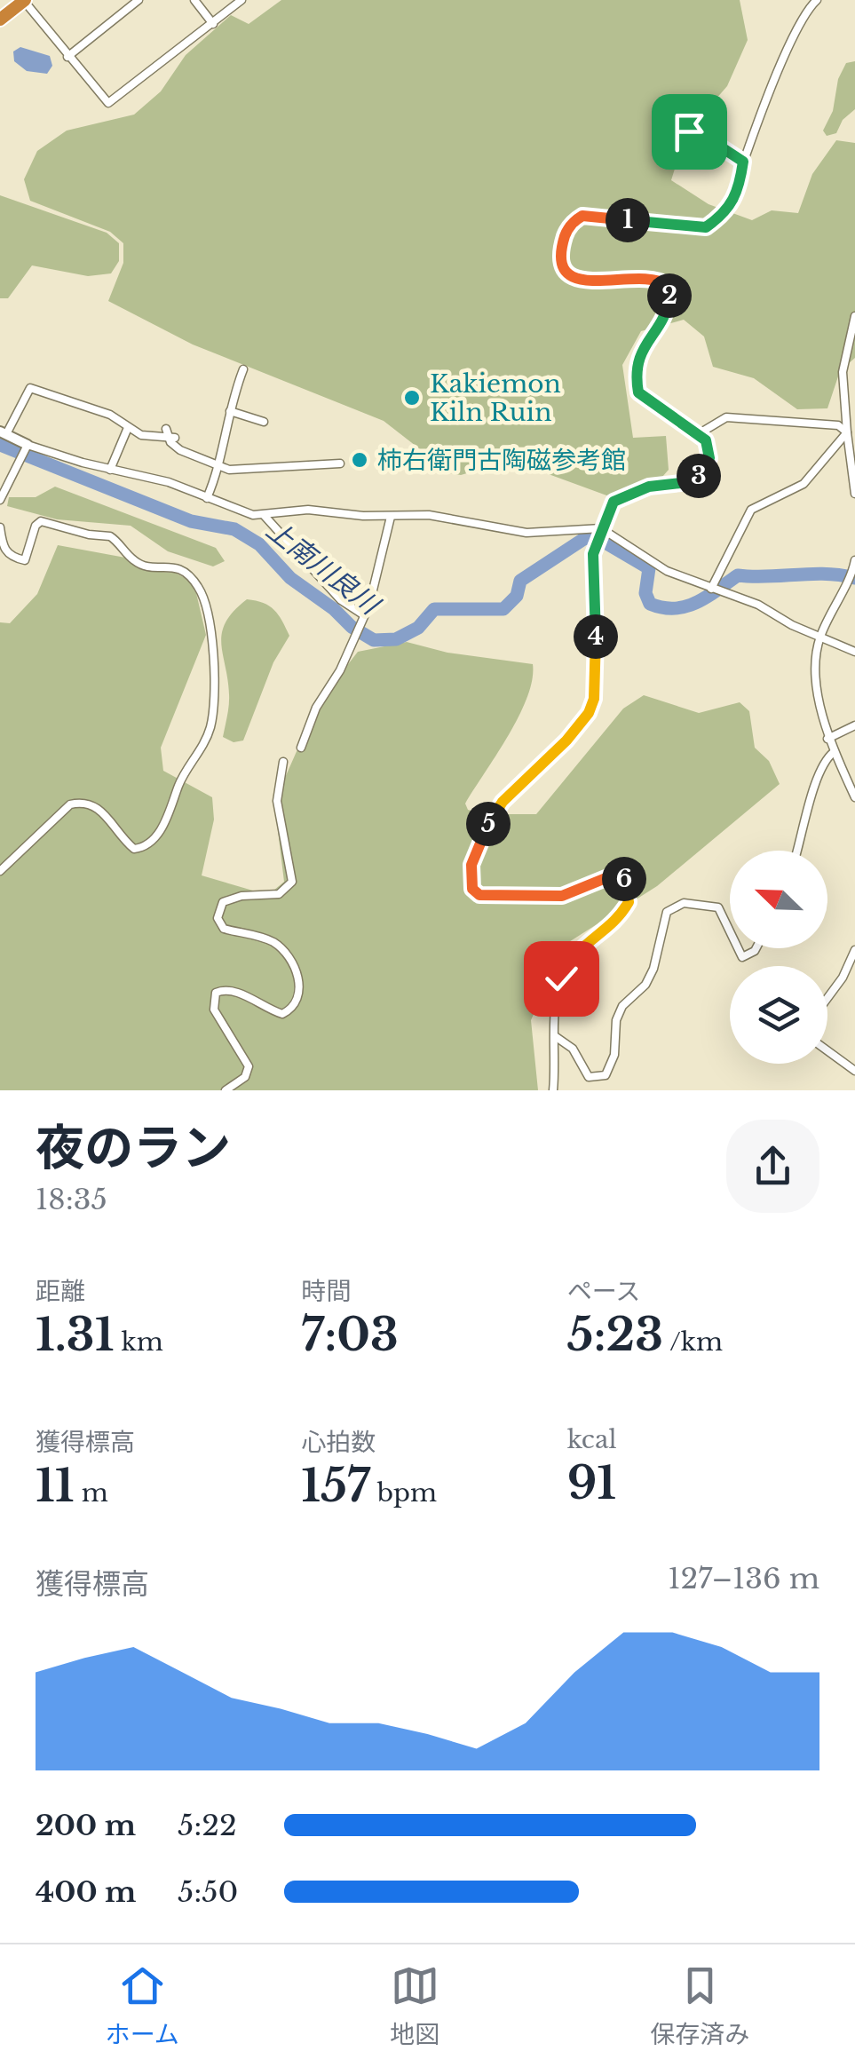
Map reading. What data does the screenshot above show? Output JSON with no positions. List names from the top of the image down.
{
  "water": ["上南川良川"],
  "places": ["Kakiemon Kiln Ruin", "柿右衛門古陶磁参考館"],
  "north": "top left",
  "page": {
    "pins": [
      "1",
      "2",
      "3",
      "4",
      "5",
      "6"
    ],
    "heading": ["夜のラン", "18:35"],
    "stats": [
      ["距離", "1.31 km"],
      ["時間", "7:03"],
      ["ペース", "5:23 /km"],
      ["獲得標高", "11 m"],
      ["心拍数", "157 bpm"],
      ["kcal", "91"]
    ],
    "chart": ["獲得標高", "127–136 m"],
    "list": [
      {
        "name": "200 m",
        "note": "5:22"
      },
      {
        "name": "400 m",
        "note": "5:50"
      }
    ],
    "tabs": ["ホーム", "地図", "保存済み"]
  }
}
